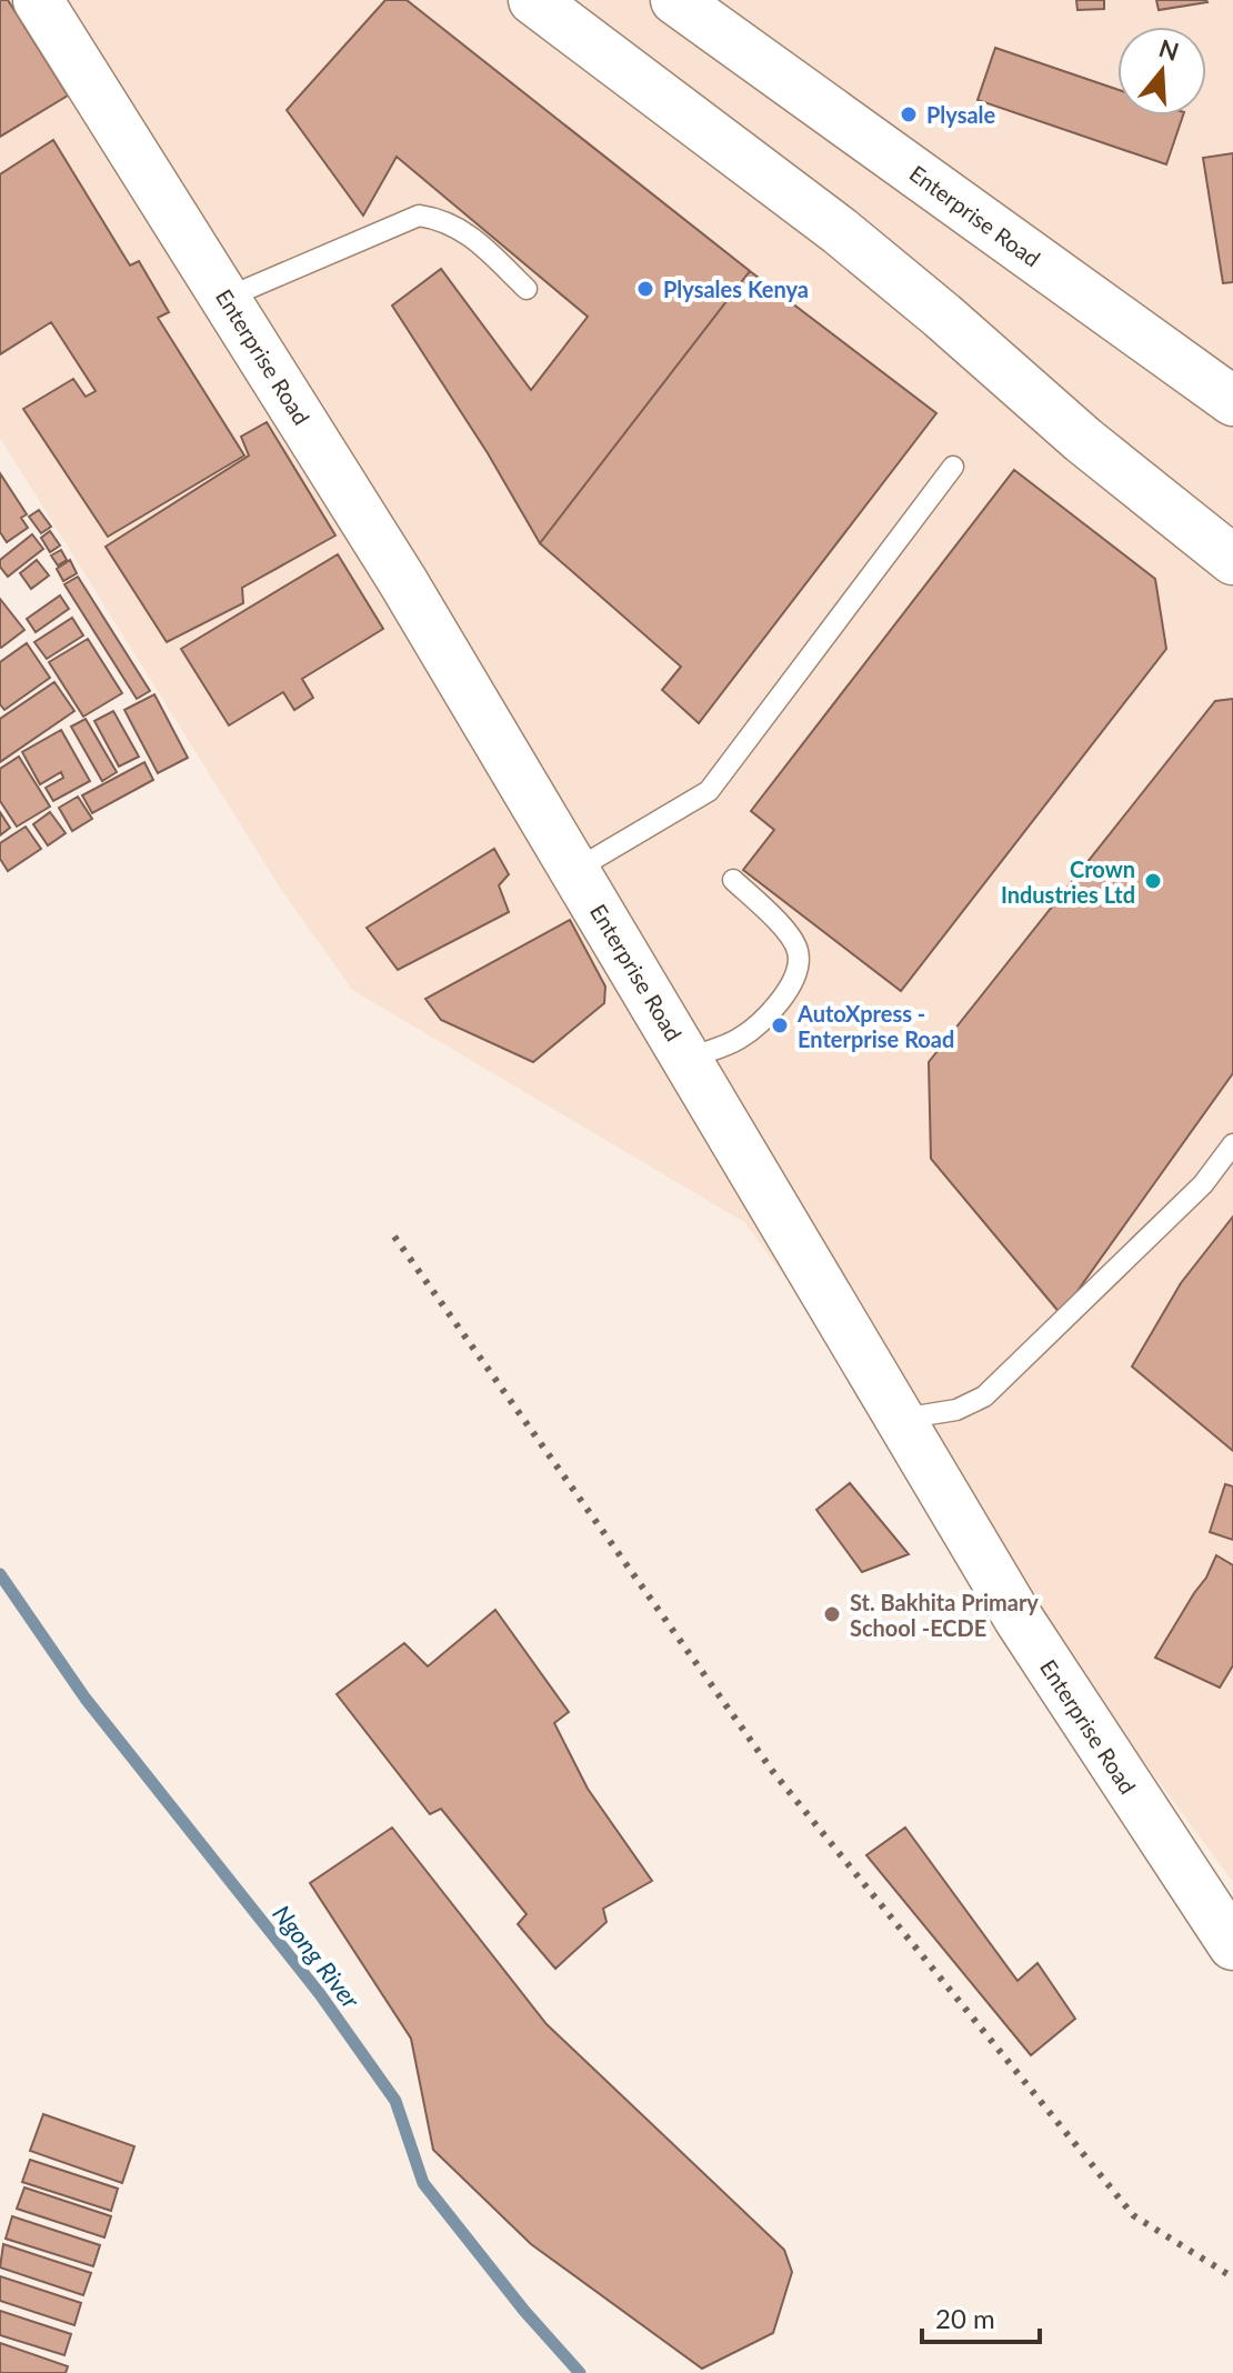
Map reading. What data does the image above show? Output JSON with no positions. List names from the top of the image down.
{
  "streets": {
    "main road": ["Enterprise Road"]
  },
  "water": ["Ngong River"],
  "places": [
    "Plysale",
    "Plysales Kenya",
    "Crown Industries Ltd",
    "AutoXpress - Enterprise Road",
    "St. Bakhita Primary School -ECDE"
  ],
  "scale_bar": "20 m",
  "north": "top"
}
